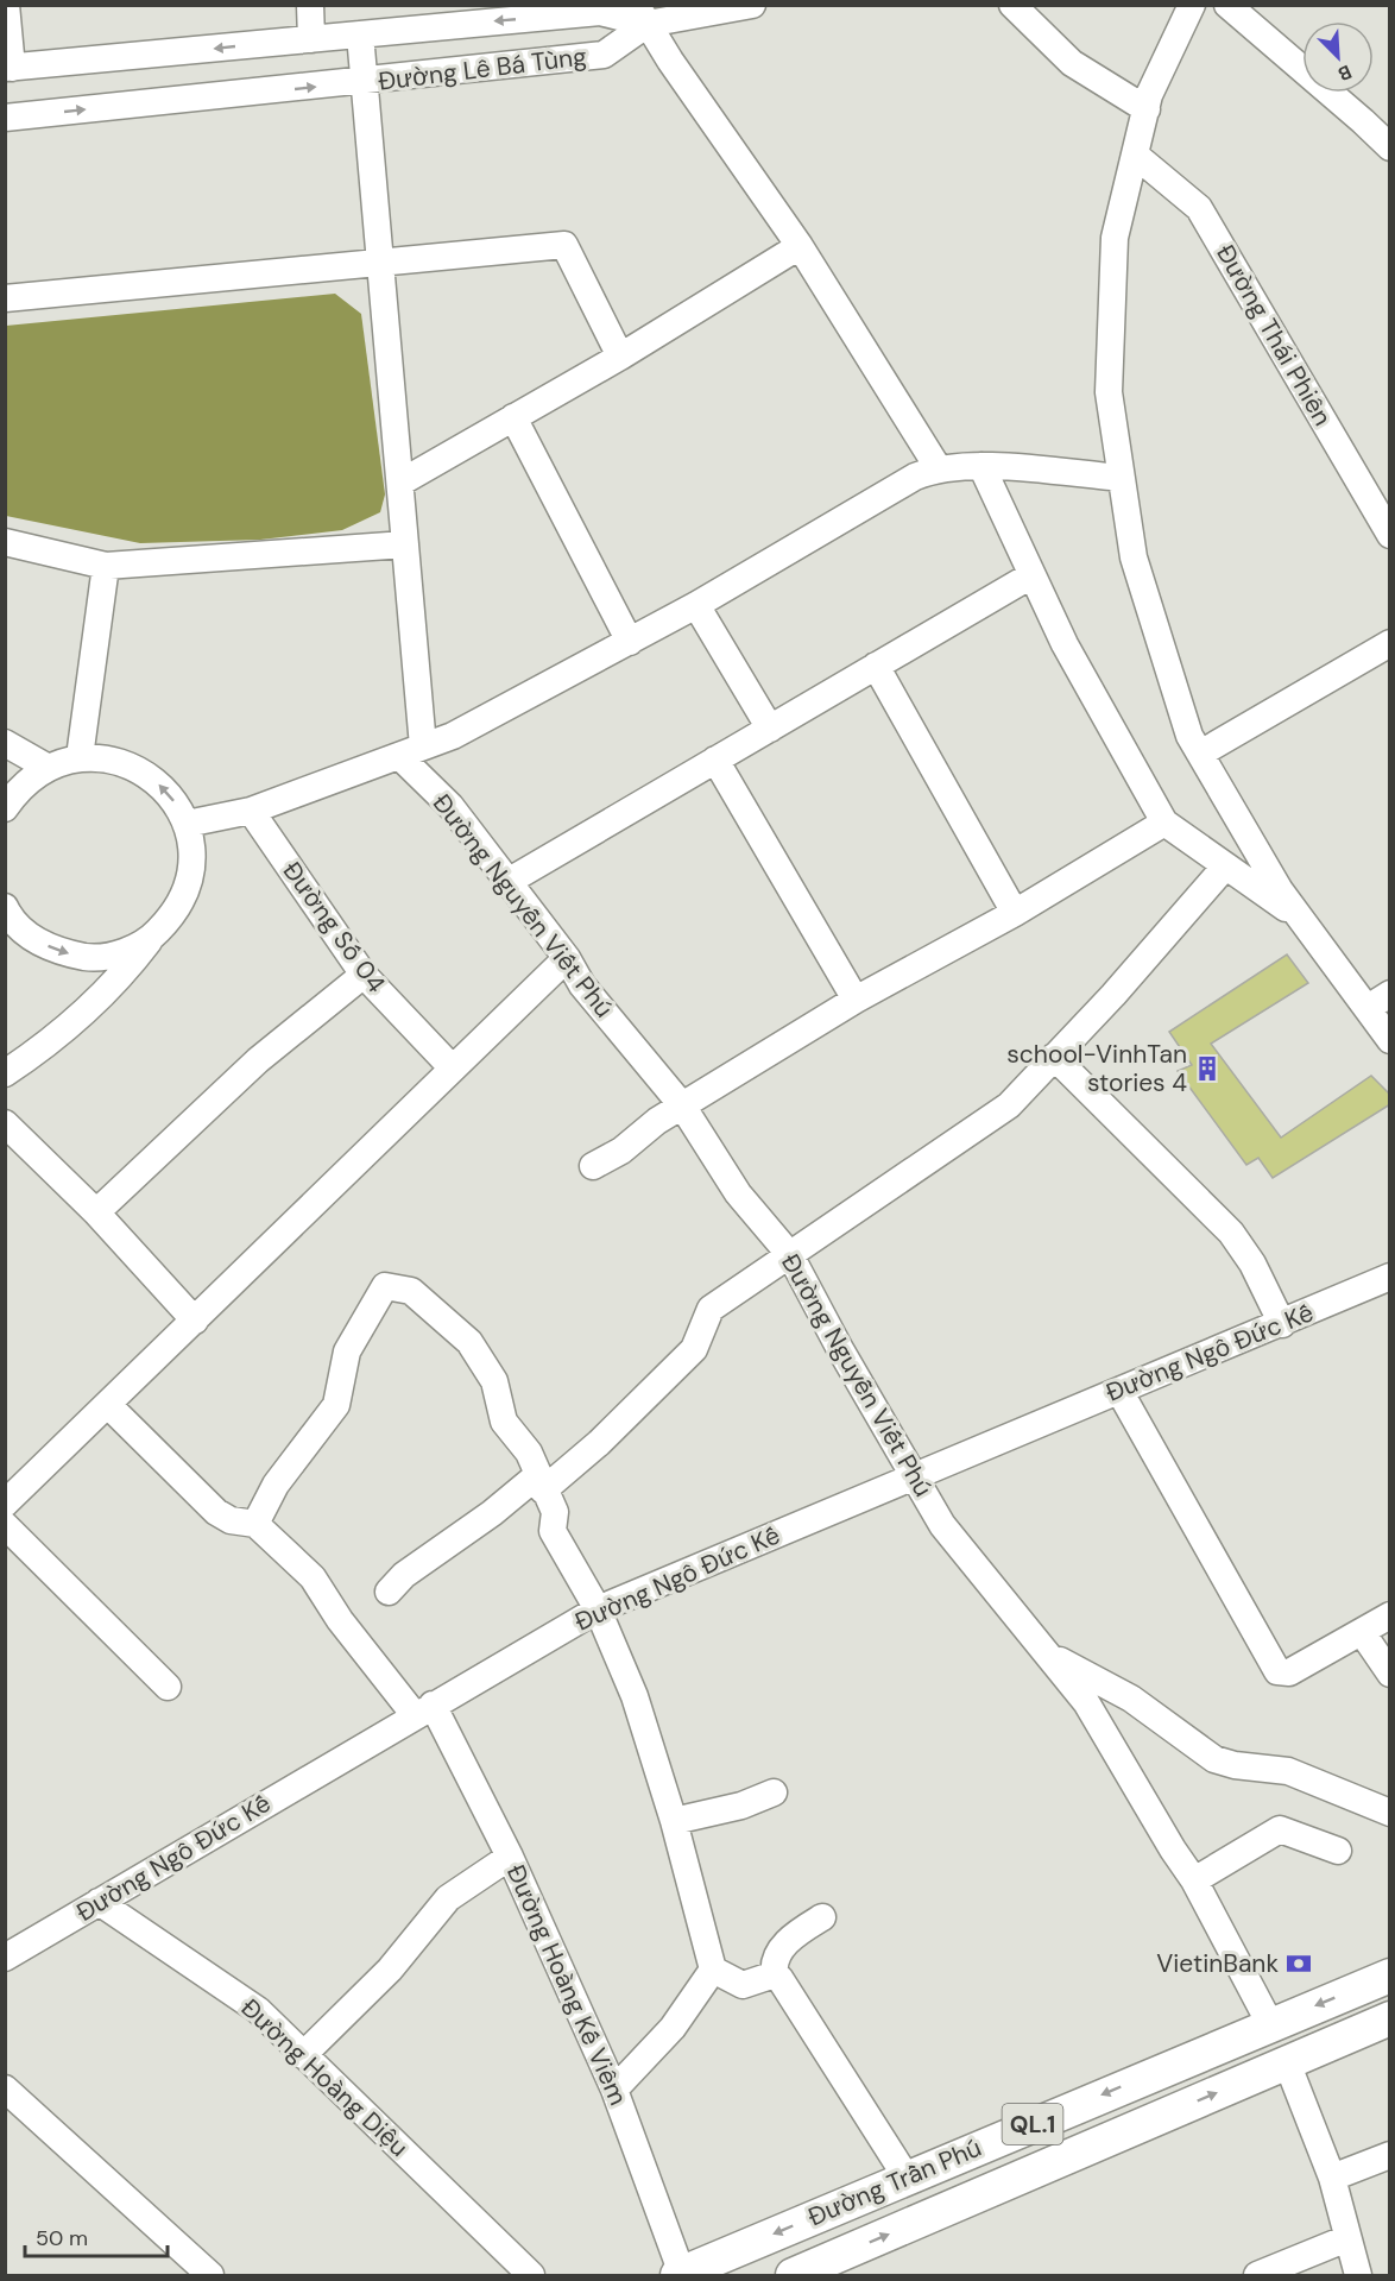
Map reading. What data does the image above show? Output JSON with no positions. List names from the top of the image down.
{
  "streets": {
    "main road": ["QL.1", "Đường Trần Phú"],
    "street": [
      "Đường Lê Bá Tùng",
      "Đường Thái Phiên",
      "Đường Nguyễn Viết Phú",
      "Đường Số 04",
      "Đường Ngô Đức Kế",
      "Đường Hoàng Kế Viêm",
      "Đường Hoàng Diệu"
    ]
  },
  "crossings": [
    ["Đường Nguyễn Viết Phú", "Đường Ngô Đức Kế"],
    ["Đường Nguyễn Viết Phú", "Đường Trần Phú"],
    ["Đường Ngô Đức Kế", "Đường Hoàng Kế Viêm"],
    ["Đường Ngô Đức Kế", "Đường Hoàng Diệu"],
    ["Đường Hoàng Kế Viêm", "Đường Trần Phú"]
  ],
  "places": {
    "building": ["school-VinhTan stories 4"],
    "bank": ["VietinBank"]
  },
  "scale_bar": "50 m",
  "north": "bottom right"
}
